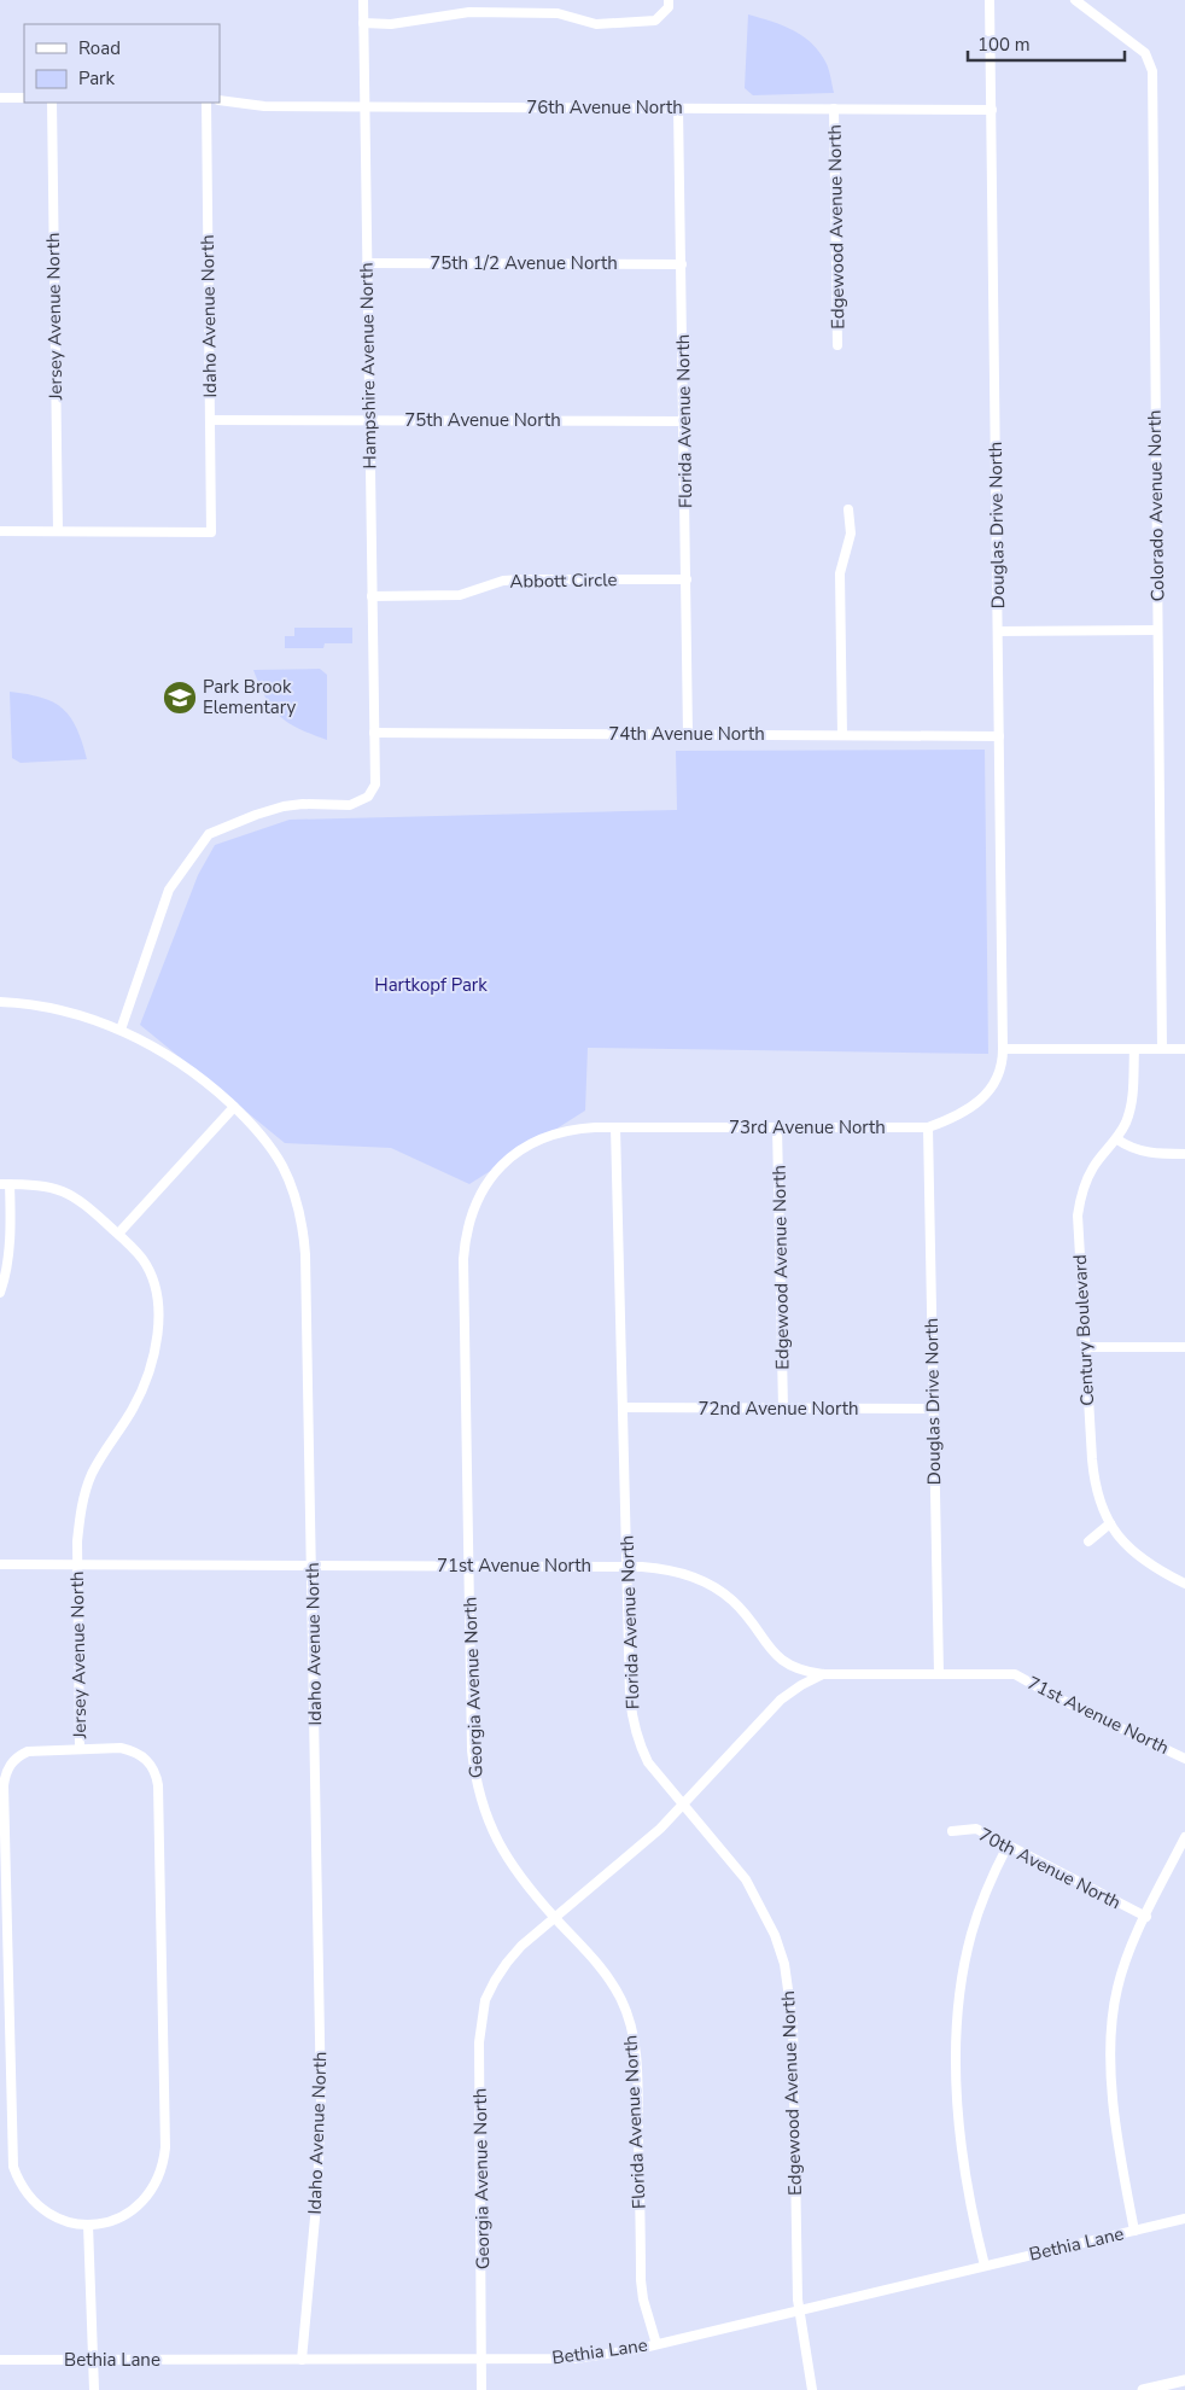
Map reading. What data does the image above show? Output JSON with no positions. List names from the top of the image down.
{
  "streets": {
    "street": [
      "76th Avenue North",
      "Edgewood Avenue North",
      "75th 1/2 Avenue North",
      "Jersey Avenue North",
      "Idaho Avenue North",
      "Hampshire Avenue North",
      "75th Avenue North",
      "Florida Avenue North",
      "Colorado Avenue North",
      "Douglas Drive North",
      "Abbott Circle",
      "74th Avenue North",
      "73rd Avenue North",
      "Century Boulevard",
      "72nd Avenue North",
      "71st Avenue North",
      "Georgia Avenue North",
      "70th Avenue North",
      "Bethia Lane"
    ]
  },
  "crossings": [
    ["76th Avenue North", "Edgewood Avenue North"],
    ["76th Avenue North", "Hampshire Avenue North"],
    ["76th Avenue North", "Florida Avenue North"],
    ["76th Avenue North", "Douglas Drive North"],
    ["Edgewood Avenue North", "Florida Avenue North"],
    ["Edgewood Avenue North", "73rd Avenue North"],
    ["Edgewood Avenue North", "72nd Avenue North"],
    ["Edgewood Avenue North", "Bethia Lane"],
    ["75th 1/2 Avenue North", "Hampshire Avenue North"],
    ["75th 1/2 Avenue North", "Florida Avenue North"],
    ["Jersey Avenue North", "Idaho Avenue North"],
    ["Jersey Avenue North", "71st Avenue North"],
    ["Idaho Avenue North", "75th Avenue North"],
    ["Idaho Avenue North", "71st Avenue North"],
    ["Idaho Avenue North", "Bethia Lane"],
    ["Hampshire Avenue North", "75th Avenue North"],
    ["Hampshire Avenue North", "Abbott Circle"],
    ["Hampshire Avenue North", "74th Avenue North"],
    ["75th Avenue North", "Florida Avenue North"],
    ["Florida Avenue North", "Abbott Circle"],
    ["Florida Avenue North", "74th Avenue North"],
    ["Florida Avenue North", "73rd Avenue North"],
    ["Florida Avenue North", "72nd Avenue North"],
    ["Florida Avenue North", "71st Avenue North"],
    ["Florida Avenue North", "Georgia Avenue North"],
    ["Florida Avenue North", "Bethia Lane"],
    ["Douglas Drive North", "74th Avenue North"],
    ["Douglas Drive North", "73rd Avenue North"],
    ["Douglas Drive North", "72nd Avenue North"],
    ["Douglas Drive North", "71st Avenue North"],
    ["73rd Avenue North", "Georgia Avenue North"],
    ["71st Avenue North", "Georgia Avenue North"],
    ["Georgia Avenue North", "Bethia Lane"]
  ],
  "parks": ["Hartkopf Park"],
  "places": {
    "school or university": ["Park Brook Elementary"]
  },
  "legend": ["Road", "Park"],
  "scale_bar": "100 m"
}
